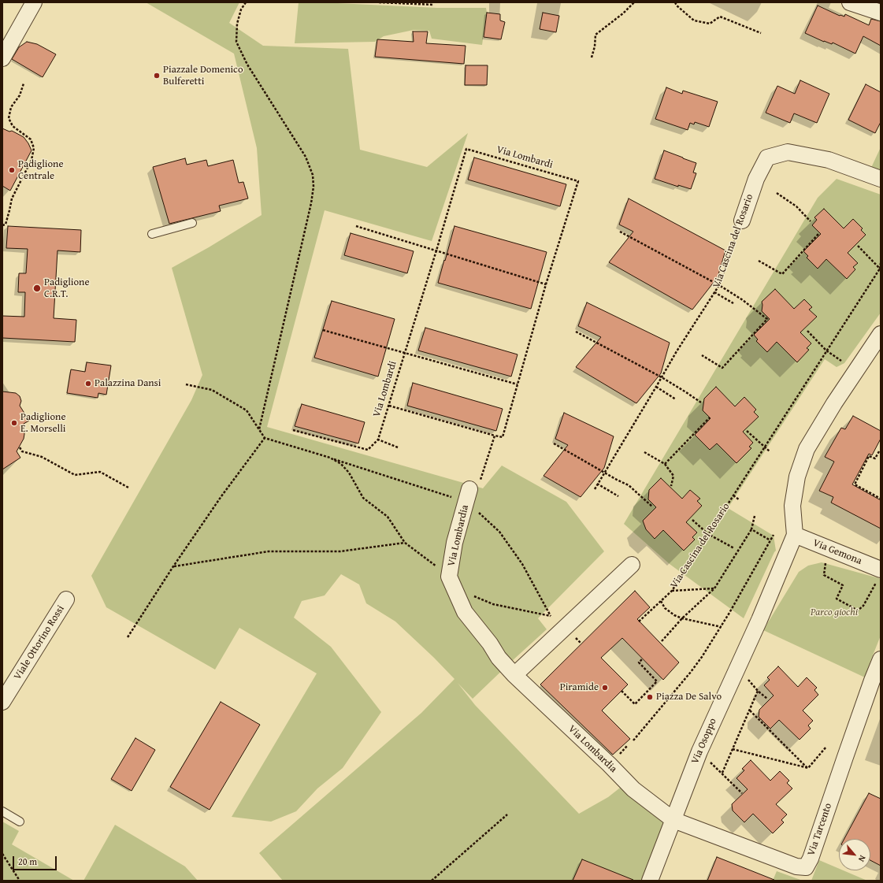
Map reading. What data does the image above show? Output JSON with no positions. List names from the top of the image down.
{
  "streets": {
    "street": [
      "Via Cascina del Rosario",
      "Via Lombardia",
      "Via Gemona",
      "Viale Ottorino Rossi",
      "Via Osoppo",
      "Via Tarcento"
    ],
    "path": ["Via Lombardi"]
  },
  "crossings": [
    ["Via Lombardia", "Via Osoppo"],
    ["Via Lombardia", "Via Tarcento"],
    ["Via Gemona", "Via Osoppo"],
    ["Via Osoppo", "Via Tarcento"]
  ],
  "parks": ["Parco giochi"],
  "places": [
    "Piazzale Domenico Bulferetti",
    "Padiglione Centrale",
    "Padiglione C.R.T.",
    "Palazzina Dansi",
    "Padiglione E. Morselli",
    "Piramide",
    "Piazza De Salvo"
  ],
  "scale_bar": "20 m",
  "north": "bottom right"
}
